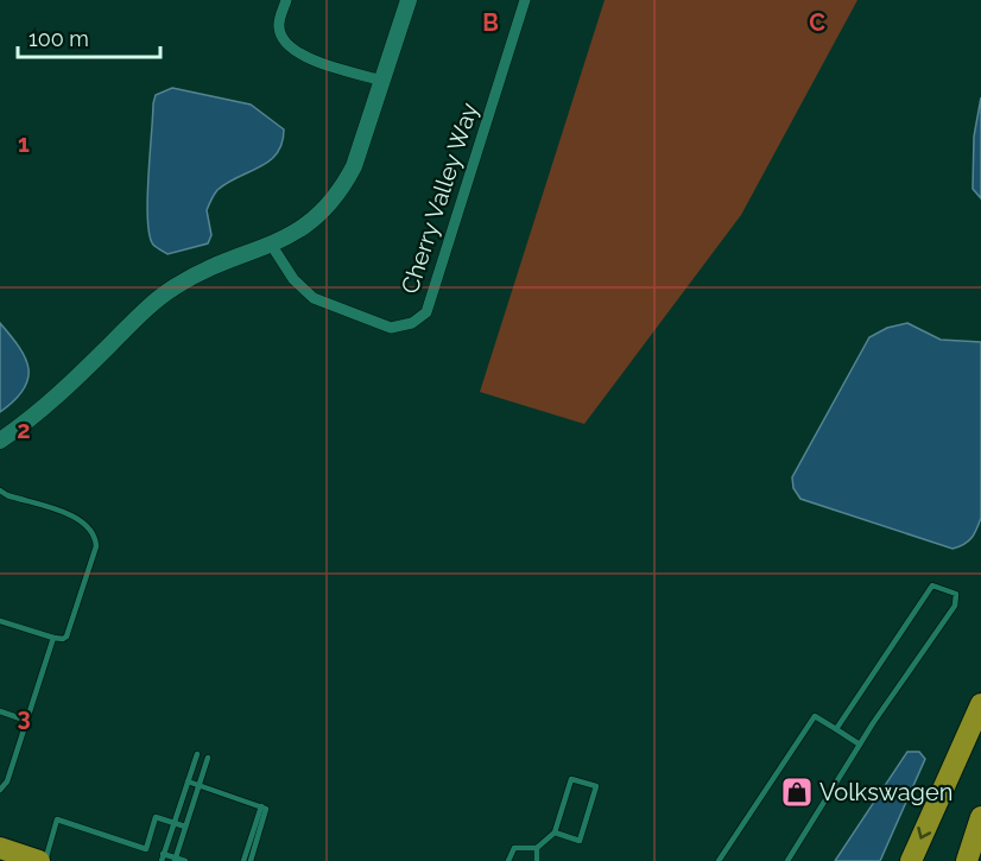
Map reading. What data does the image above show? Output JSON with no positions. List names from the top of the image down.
{
  "streets": {
    "street": ["Cherry Valley Way"]
  },
  "places": {
    "shop": ["Volkswagen"]
  },
  "scale_bar": "100 m",
  "grid": {
    "columns": ["B", "C"],
    "rows": ["1", "2", "3"]
  }
}
